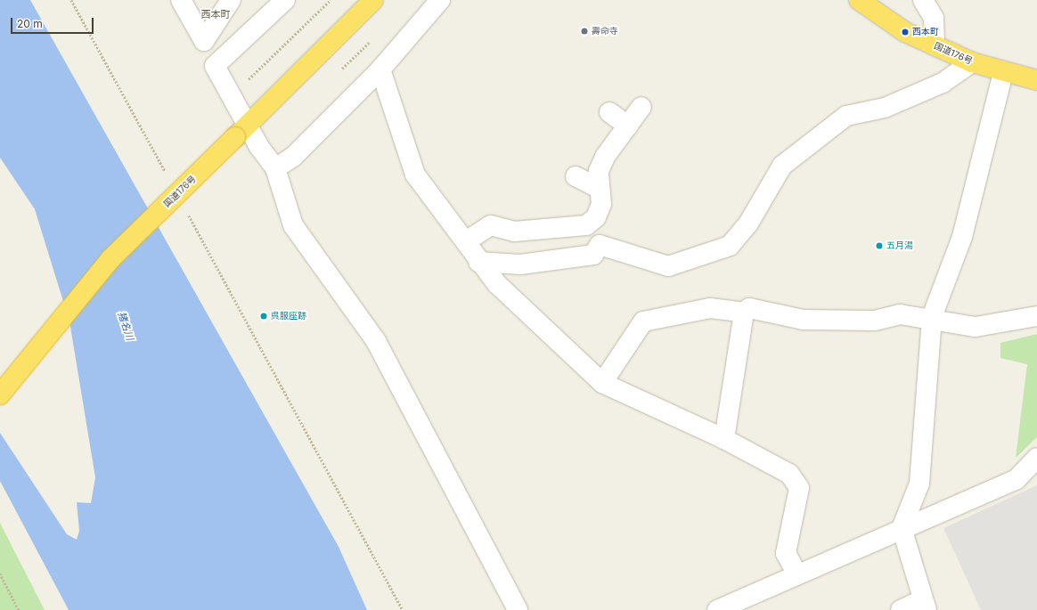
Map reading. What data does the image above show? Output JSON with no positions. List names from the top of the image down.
{
  "streets": {
    "highway": ["国道176号"]
  },
  "districts": ["西本町"],
  "water": ["猪名川"],
  "places": [
    "壽命寺",
    "西本町",
    "五月湯",
    "呉服座跡"
  ],
  "scale_bar": "20 m"
}
